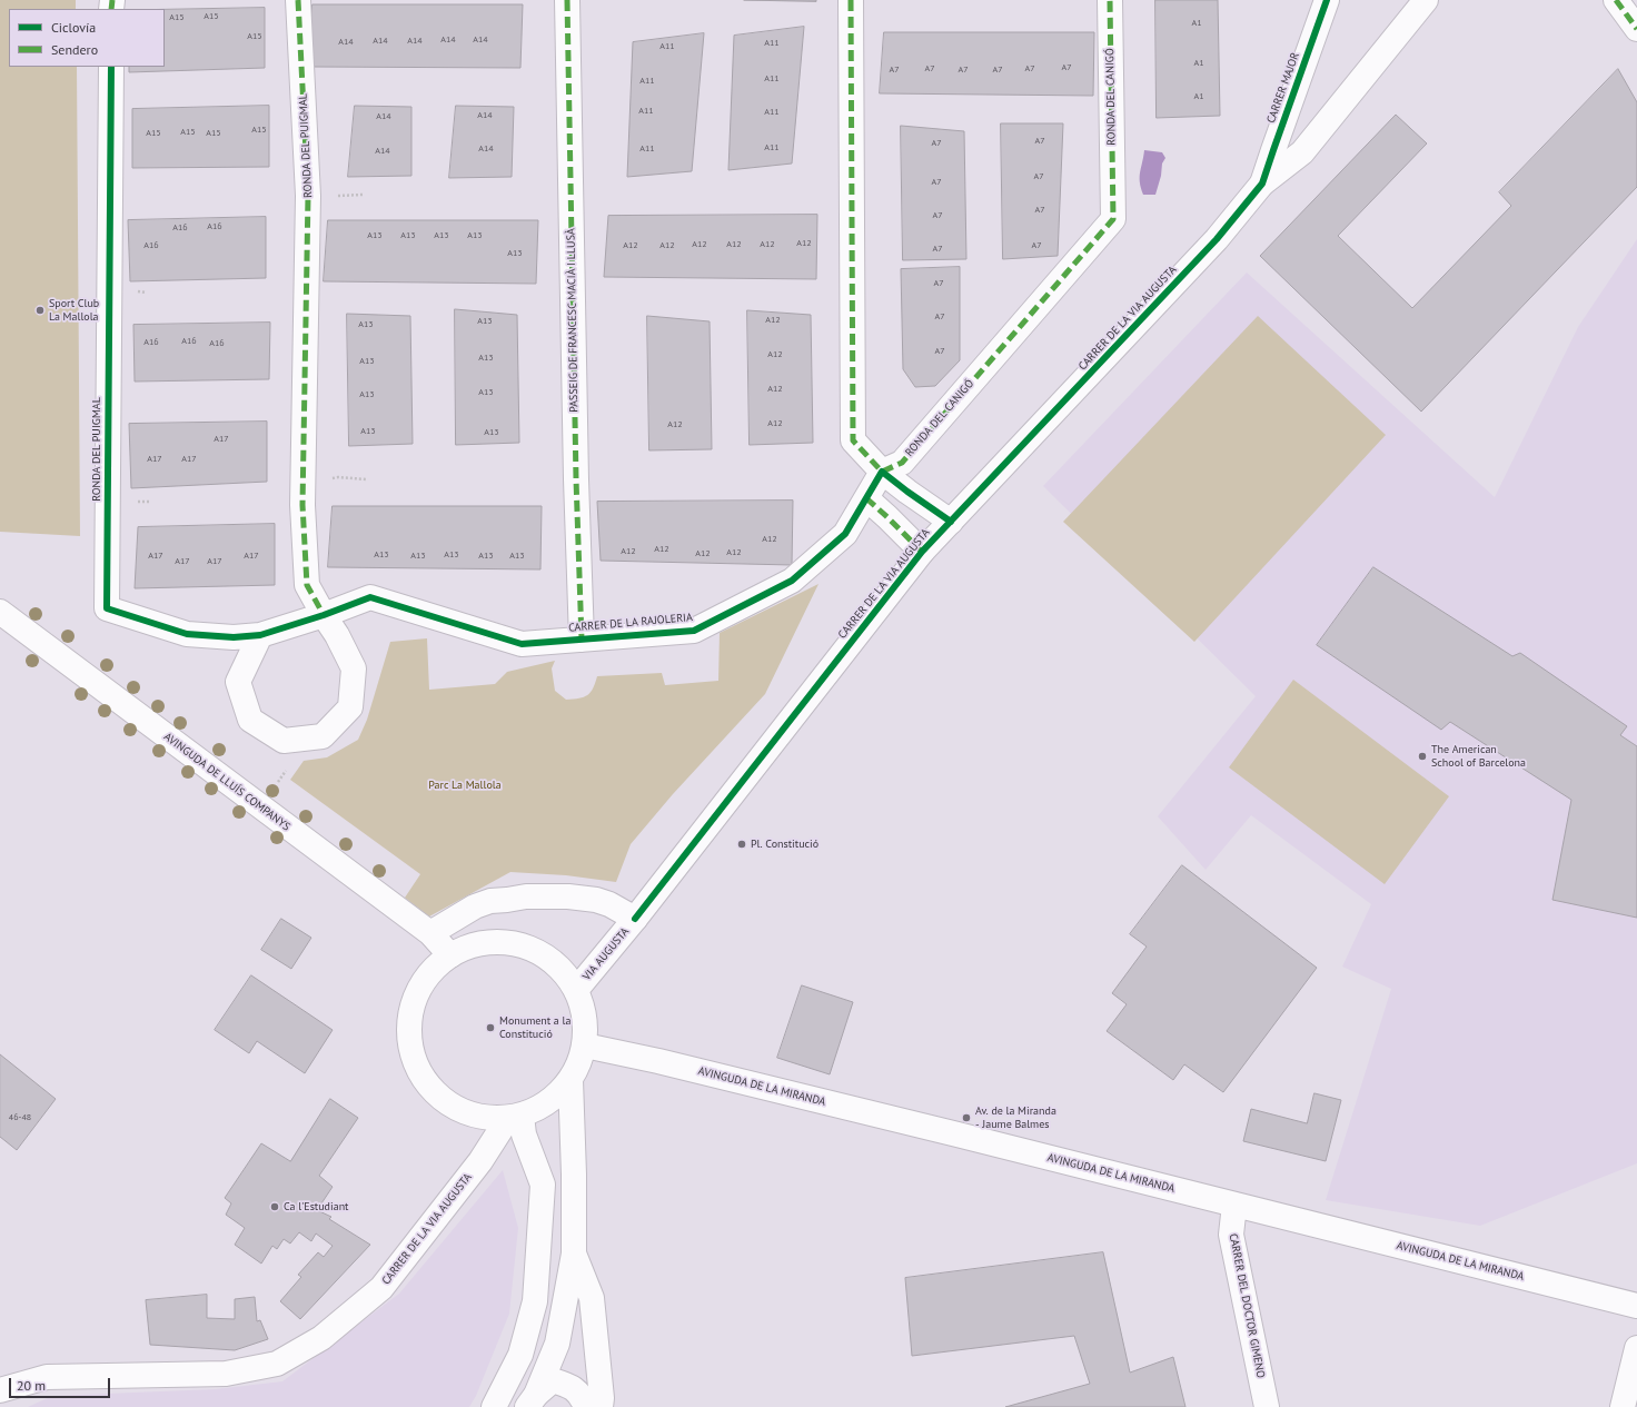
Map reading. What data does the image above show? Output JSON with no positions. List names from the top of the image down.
{
  "streets": {
    "street": [
      "CARRER MAJOR",
      "RONDA DEL CANIGÓ",
      "RONDA DEL PUIGMAL",
      "CARRER DE LA VIA AUGUSTA",
      "PASSEIG DE FRANCESC MACIÀ I LLUSÀ",
      "CARRER DE LA RAJOLERIA",
      "AVINGUDA DE LLUÍS COMPANYS",
      "VIA AUGUSTA",
      "AVINGUDA DE LA MIRANDA",
      "CARRER DEL DOCTOR GIMENO"
    ]
  },
  "crossings": [
    ["CARRER MAJOR", "CARRER DE LA VIA AUGUSTA"],
    ["RONDA DEL CANIGÓ", "CARRER DE LA RAJOLERIA"],
    ["RONDA DEL PUIGMAL", "CARRER DE LA RAJOLERIA"],
    ["CARRER DE LA VIA AUGUSTA", "VIA AUGUSTA"],
    ["PASSEIG DE FRANCESC MACIÀ I LLUSÀ", "CARRER DE LA RAJOLERIA"],
    ["AVINGUDA DE LA MIRANDA", "CARRER DEL DOCTOR GIMENO"]
  ],
  "parks": ["Parc La Mallola"],
  "places": [
    "Sport Club La Mallola",
    "The American School of Barcelona",
    "Pl. Constitució",
    "Monument a la Constitució",
    "Av. de la Miranda - Jaume Balmes",
    "Ca l'Estudiant"
  ],
  "house_numbers": [
    "A15",
    "A15",
    "A1",
    "A15",
    "A14",
    "A14",
    "A14",
    "A14",
    "A14",
    "A11",
    "A11",
    "A1",
    "A7",
    "A7",
    "A7",
    "A7",
    "A7",
    "A7",
    "A11",
    "A11",
    "A1",
    "A11",
    "A11",
    "A14",
    "A14",
    "A15",
    "A15",
    "A15",
    "A15",
    "A7",
    "A7",
    "A11",
    "A14",
    "A11",
    "A14",
    "A7",
    "A7",
    "A7",
    "A7",
    "A16",
    "A16",
    "A13",
    "A13",
    "A13",
    "A13",
    "A12",
    "A12",
    "A12",
    "A12",
    "A16",
    "A12",
    "A12",
    "A7",
    "A7",
    "A13",
    "A7",
    "A7",
    "A12",
    "A13",
    "A13",
    "A16",
    "A16",
    "A16",
    "A7",
    "A12",
    "A13",
    "A13",
    "A12",
    "A13",
    "A13",
    "A12",
    "A12",
    "A13",
    "A13",
    "A17",
    "A17",
    "A17",
    "A12",
    "A12",
    "A12",
    "A12",
    "A12",
    "A13",
    "A13",
    "A17",
    "A17",
    "A13",
    "A13",
    "A13",
    "A17",
    "A17",
    "46-48"
  ],
  "legend": ["Ciclovía", "Sendero"],
  "scale_bar": "20 m"
}
